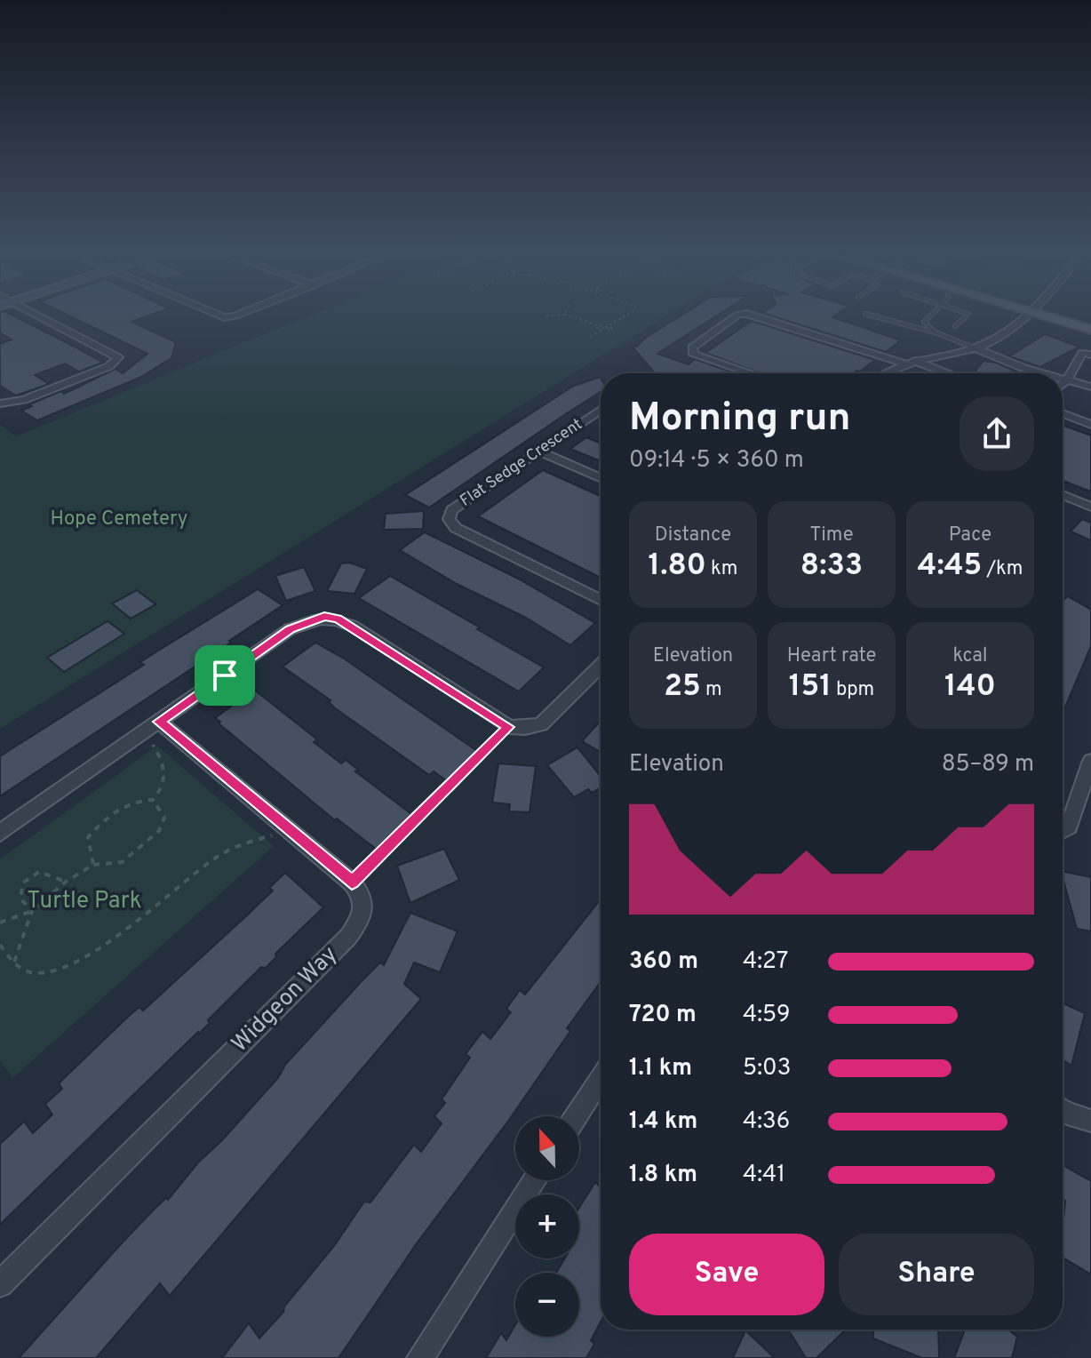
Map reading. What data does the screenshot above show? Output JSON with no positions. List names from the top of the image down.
{
  "streets": {
    "street": ["Flat Sedge Crescent", "Widgeon Way"]
  },
  "parks": ["Hope Cemetery", "Turtle Park"],
  "north": "top",
  "page": {
    "heading": ["Morning run", "09:14 · 5 × 360 m"],
    "stats": [
      ["Distance", "1.80 km"],
      ["Time", "8:33"],
      ["Pace", "4:45 /km"],
      ["Elevation", "25 m"],
      ["Heart rate", "151 bpm"],
      ["kcal", "140"]
    ],
    "chart": ["Elevation", "85–89 m"],
    "list": [
      {
        "name": "360 m",
        "note": "4:27"
      },
      {
        "name": "720 m",
        "note": "4:59"
      },
      {
        "name": "1.1 km",
        "note": "5:03"
      },
      {
        "name": "1.4 km",
        "note": "4:36"
      },
      {
        "name": "1.8 km",
        "note": "4:41"
      }
    ],
    "map_buttons": ["+", "−"],
    "buttons": ["Save", "Share"]
  }
}
